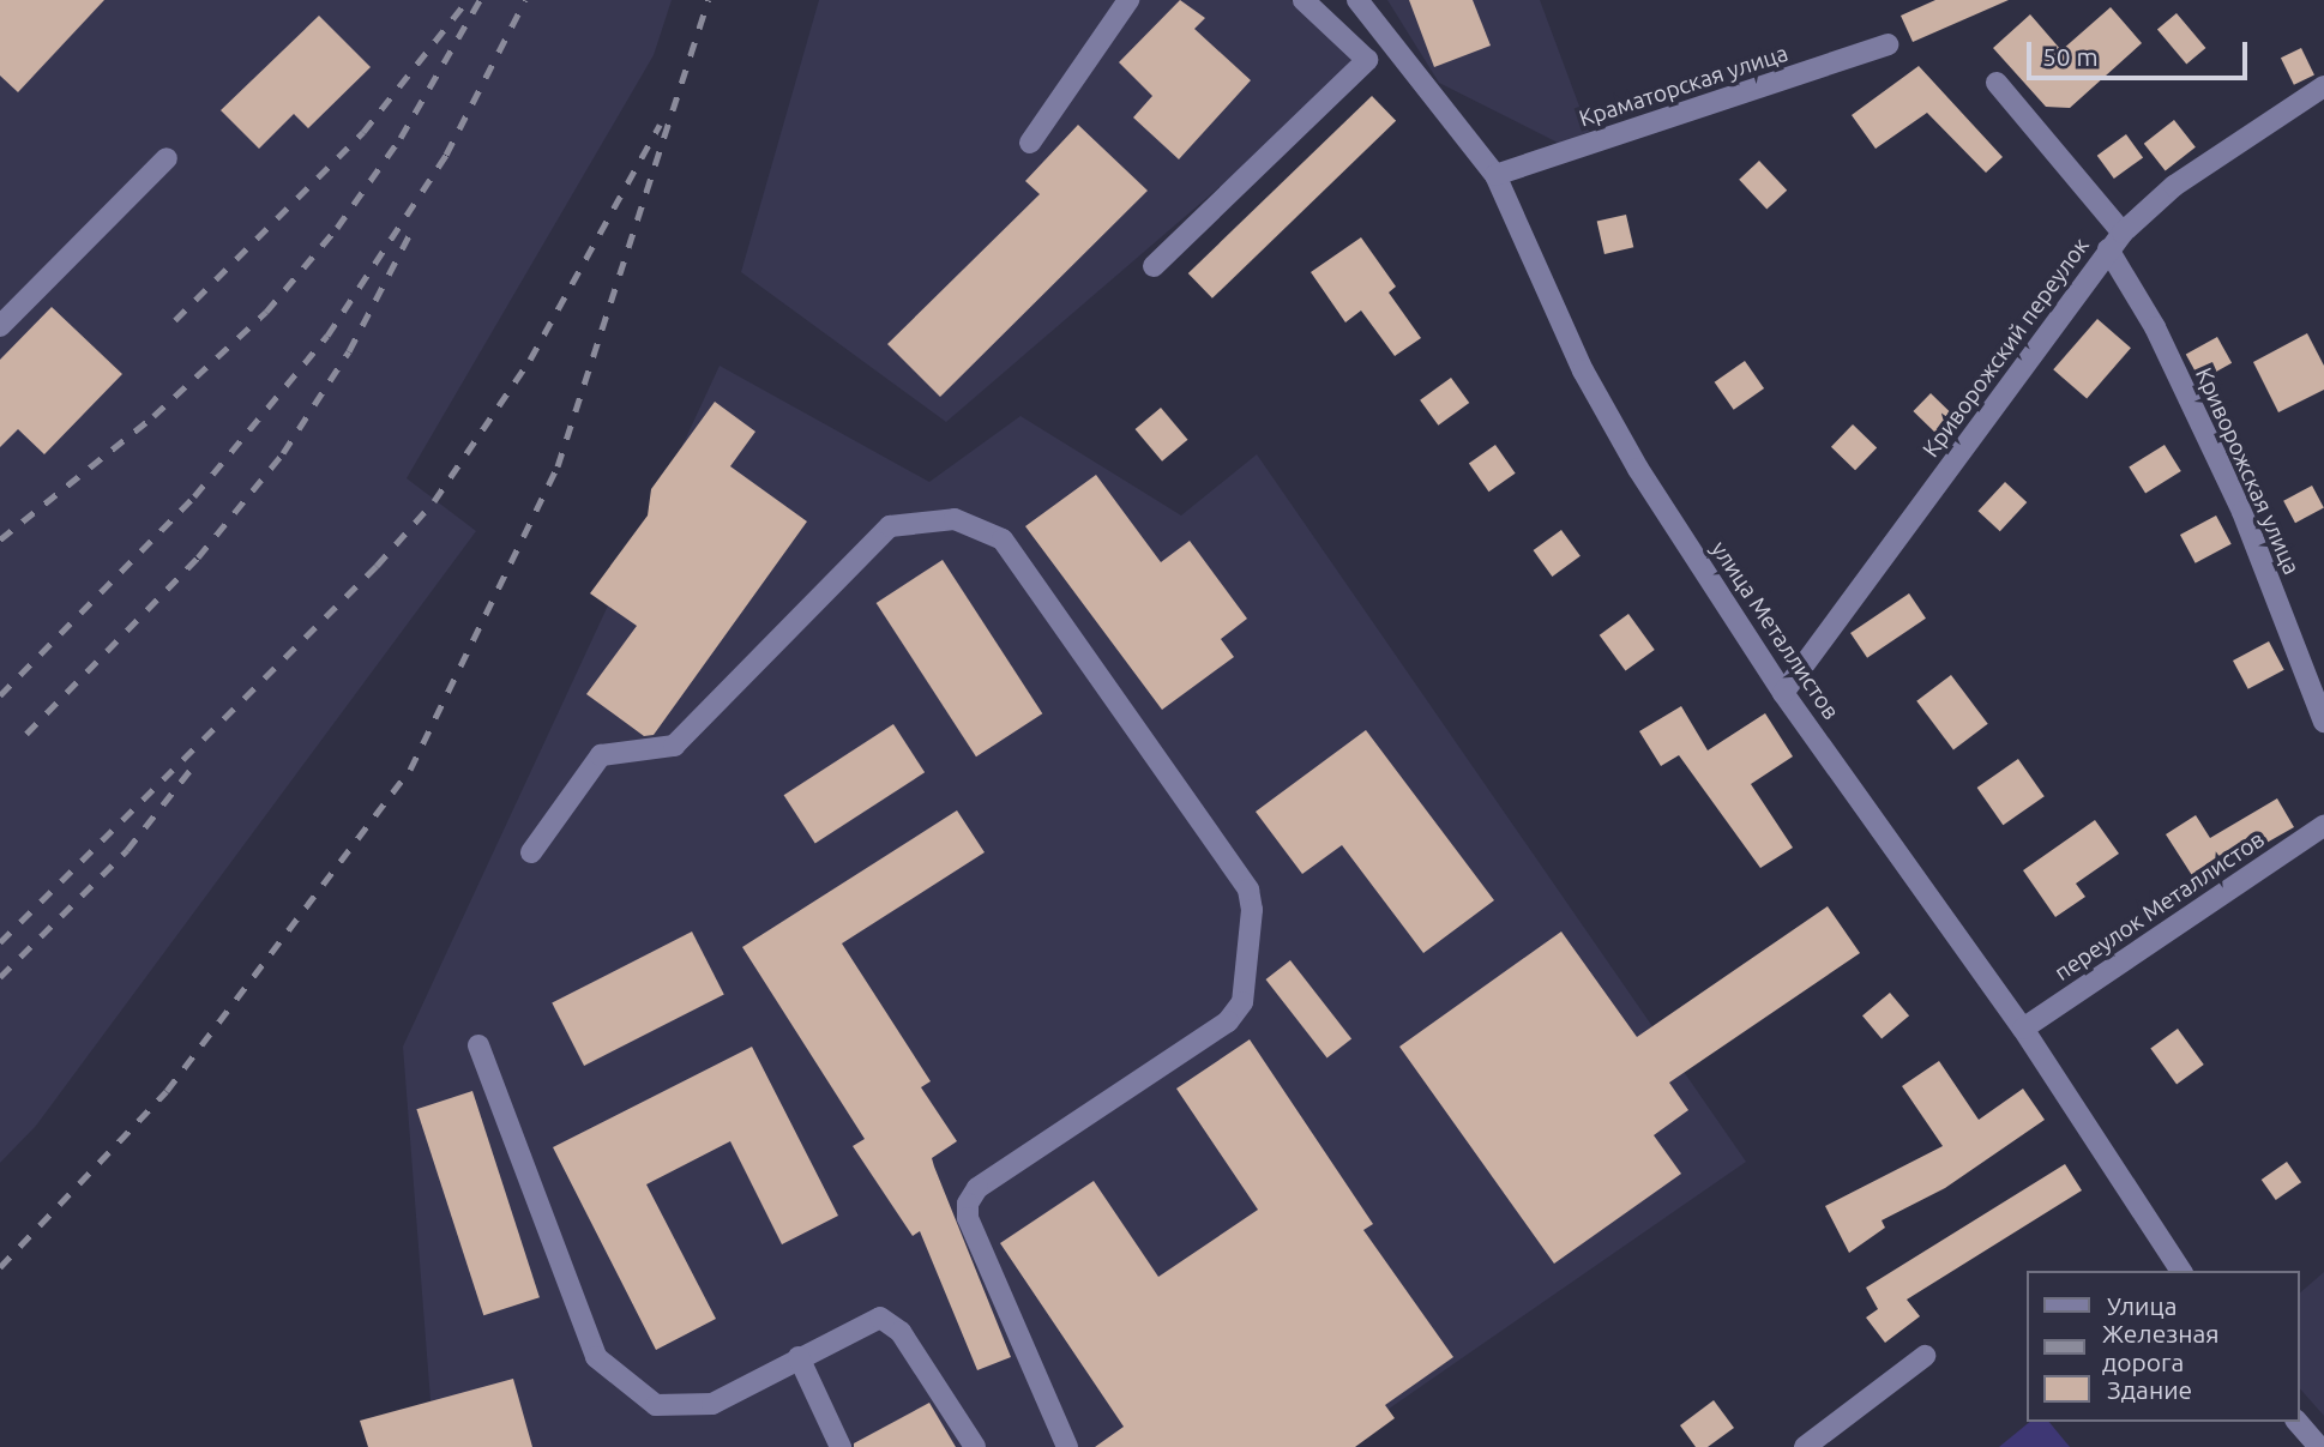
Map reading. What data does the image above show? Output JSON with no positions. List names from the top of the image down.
{
  "streets": {
    "street": [
      "Краматорская улица",
      "Криворожский переулок",
      "Криворожская улица",
      "улица Металлистов",
      "переулок Металлистов"
    ]
  },
  "crossings": [
    ["Краматорская улица", "улица Металлистов"],
    ["Криворожский переулок", "Криворожская улица"],
    ["Криворожский переулок", "улица Металлистов"],
    ["улица Металлистов", "переулок Металлистов"]
  ],
  "legend": ["Улица", "Железная дорога", "Здание"],
  "scale_bar": "50 m"
}
